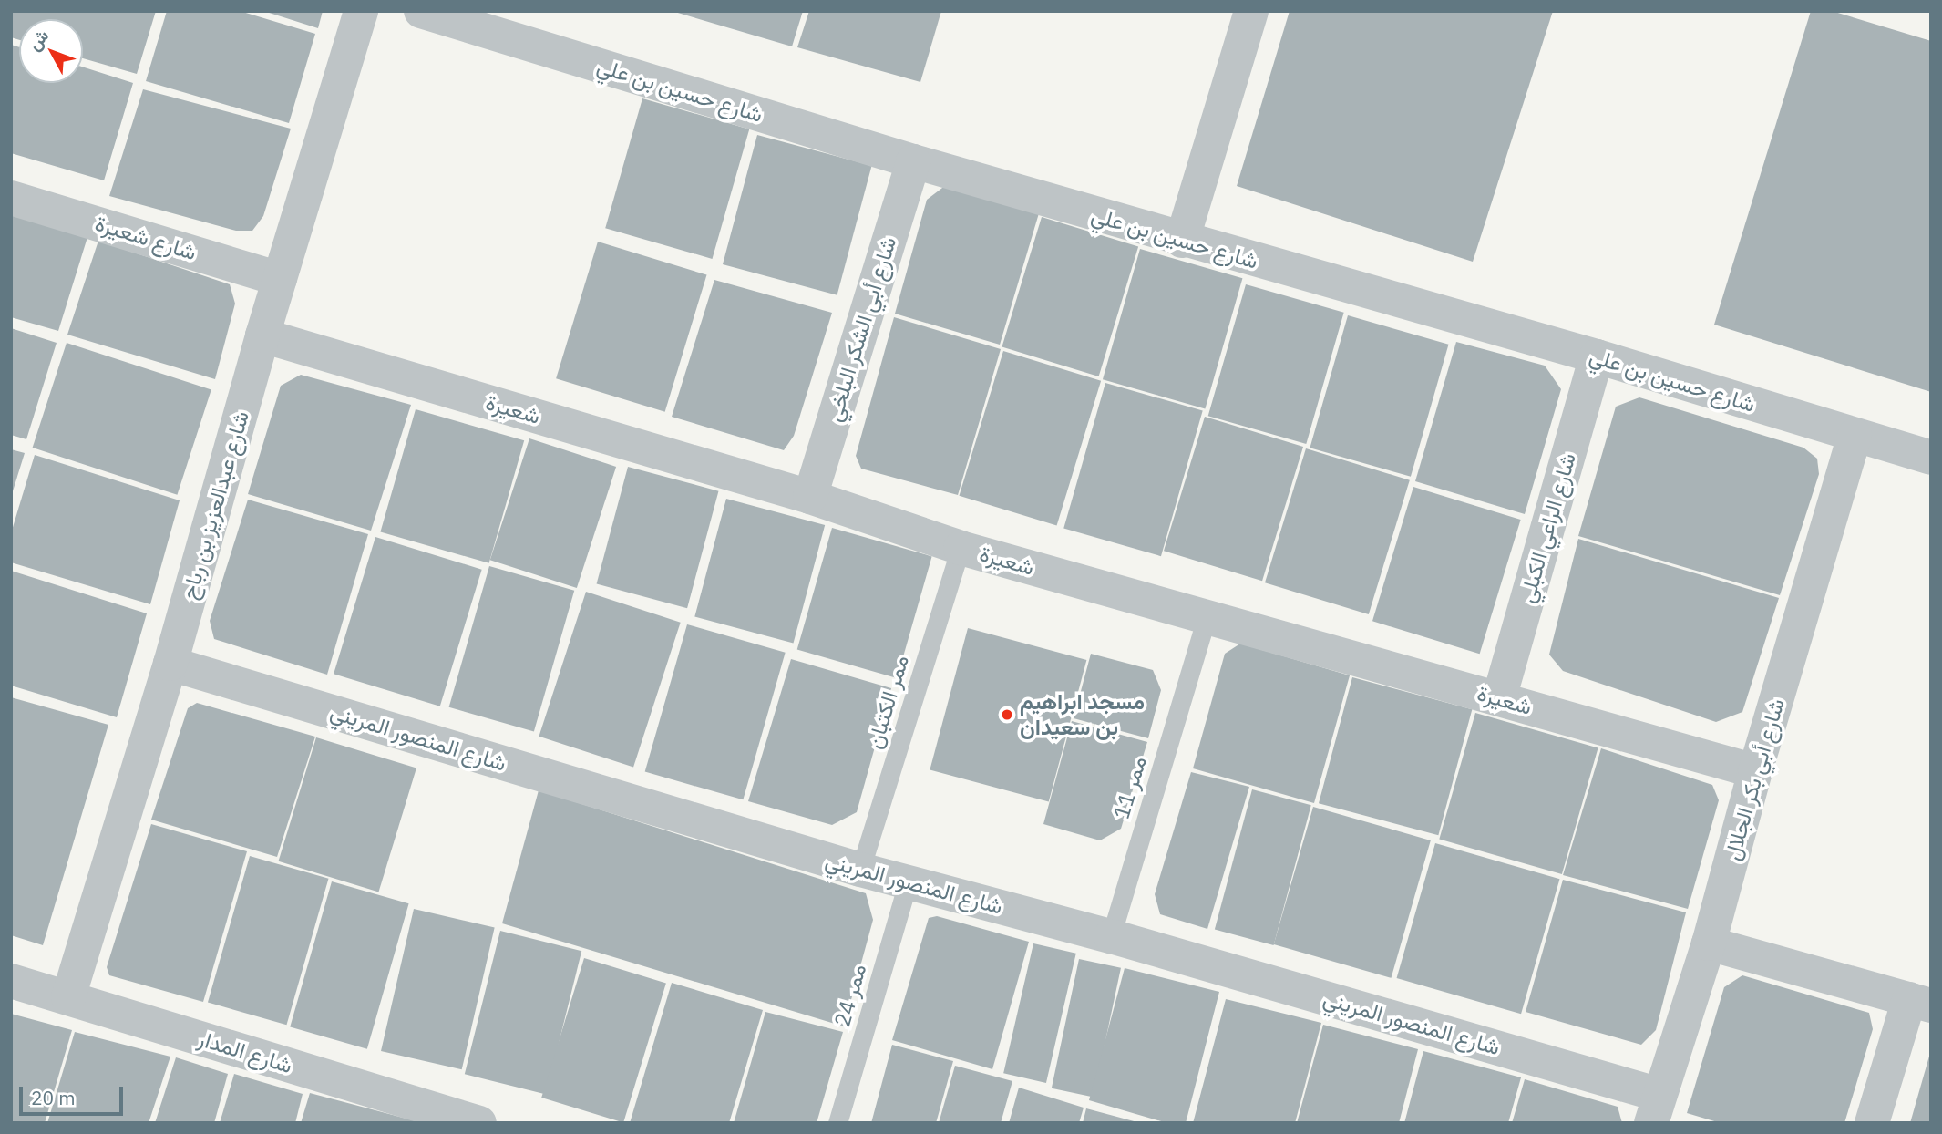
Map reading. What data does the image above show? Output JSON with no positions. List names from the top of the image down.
{
  "streets": {
    "street": [
      "شارع حسين بن علي",
      "شارع شعيرة",
      "شارع أبي الشكر البلخي",
      "شعيرة",
      "شارع عبدالعزيز بن رباح",
      "شارع الراعي الكبلي",
      "شارع المنصور المريني",
      "شارع أبي بكر الجلال",
      "شارع المدار"
    ],
    "lane": ["ممر الكتبان", "ممر 11", "ممر 24"]
  },
  "crossings": [
    ["شارع حسين بن علي", "شارع أبي الشكر البلخي"],
    ["شارع حسين بن علي", "شارع الراعي الكبلي"],
    ["شارع حسين بن علي", "شارع أبي بكر الجلال"],
    ["شارع شعيرة", "شارع عبدالعزيز بن رباح"],
    ["شارع أبي الشكر البلخي", "شعيرة"],
    ["شعيرة", "شارع عبدالعزيز بن رباح"],
    ["شعيرة", "شارع الراعي الكبلي"],
    ["شعيرة", "ممر الكتبان"],
    ["شعيرة", "شارع أبي بكر الجلال"],
    ["شعيرة", "ممر 11"],
    ["شارع عبدالعزيز بن رباح", "شارع المنصور المريني"],
    ["شارع عبدالعزيز بن رباح", "شارع المدار"],
    ["ممر الكتبان", "شارع المنصور المريني"],
    ["شارع المنصور المريني", "شارع أبي بكر الجلال"],
    ["شارع المنصور المريني", "ممر 11"],
    ["شارع المنصور المريني", "ممر 24"]
  ],
  "places": ["مسجد ابراهيم بن سعيدان"],
  "scale_bar": "20 m",
  "north": "top left"
}
